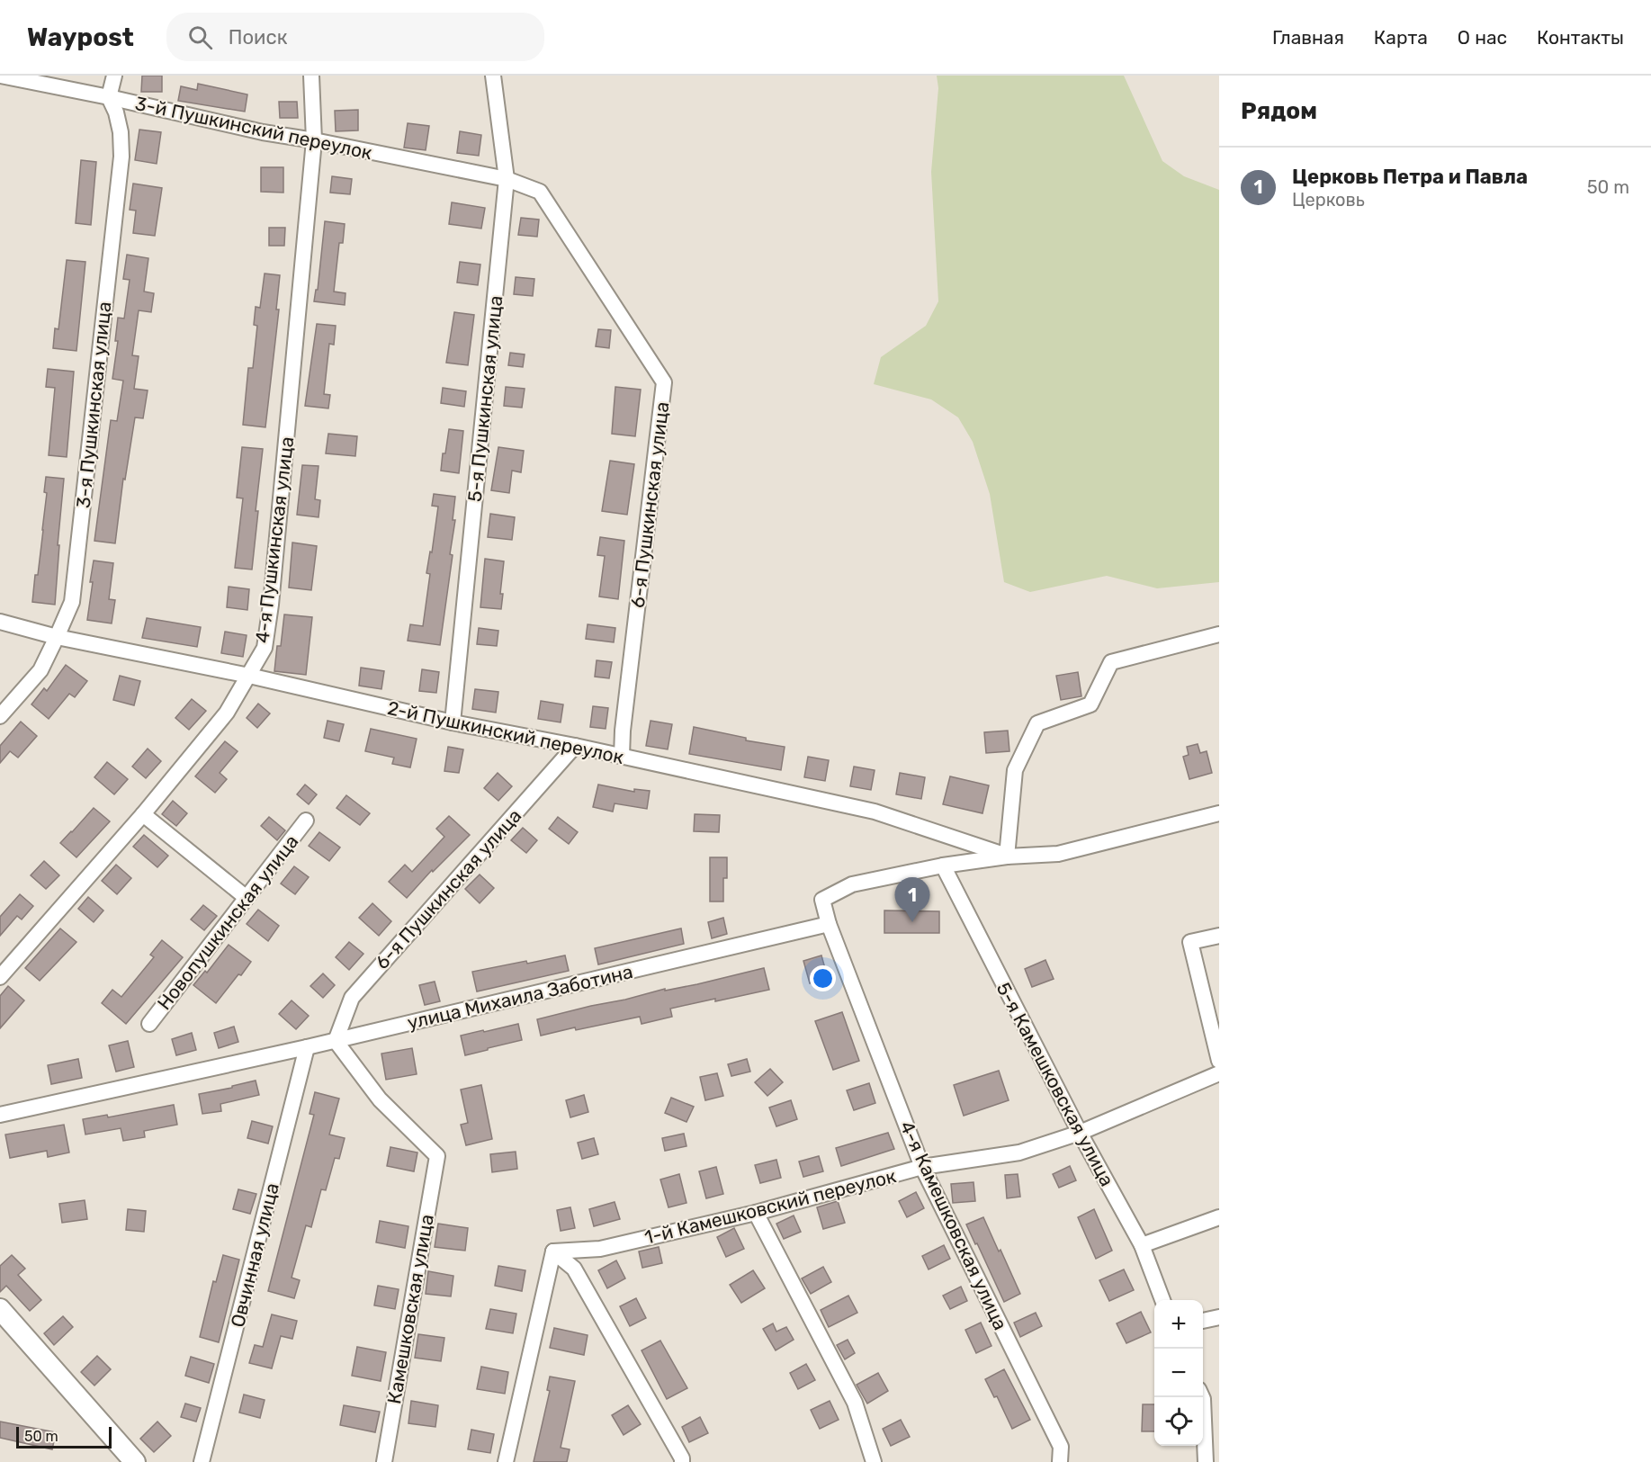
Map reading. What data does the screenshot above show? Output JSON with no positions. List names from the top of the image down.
{
  "streets": {
    "street": [
      "3-й Пушкинский переулок",
      "5-я Пушкинская улица",
      "3-я Пушкинская улица",
      "6-я Пушкинская улица",
      "4-я Пушкинская улица",
      "2-й Пушкинский переулок",
      "Новопушкинская улица",
      "улица Михаила Заботина",
      "5-я Камешковская улица",
      "1-й Камешковский переулок",
      "4-я Камешковская улица",
      "Овчинная улица",
      "Камешковская улица"
    ]
  },
  "crossings": [
    ["3-й Пушкинский переулок", "5-я Пушкинская улица"],
    ["3-й Пушкинский переулок", "3-я Пушкинская улица"],
    ["3-й Пушкинский переулок", "6-я Пушкинская улица"],
    ["3-й Пушкинский переулок", "4-я Пушкинская улица"],
    ["5-я Пушкинская улица", "2-й Пушкинский переулок"],
    ["3-я Пушкинская улица", "2-й Пушкинский переулок"],
    ["6-я Пушкинская улица", "2-й Пушкинский переулок"],
    ["6-я Пушкинская улица", "улица Михаила Заботина"],
    ["6-я Пушкинская улица", "Камешковская улица"],
    ["4-я Пушкинская улица", "2-й Пушкинский переулок"],
    ["улица Михаила Заботина", "4-я Камешковская улица"],
    ["улица Михаила Заботина", "Овчинная улица"],
    ["улица Михаила Заботина", "Камешковская улица"],
    ["5-я Камешковская улица", "1-й Камешковский переулок"],
    ["1-й Камешковский переулок", "4-я Камешковская улица"]
  ],
  "scale_bar": "50 m",
  "page": {
    "header": "Waypost",
    "search": "Поиск",
    "nav": [
      "Главная",
      "Карта",
      "О нас",
      "Контакты"
    ],
    "heading": "Рядом",
    "list": [
      {
        "mark": "1",
        "name": "Церковь Петра и Павла",
        "note": "Церковь",
        "value": "50 m"
      }
    ],
    "pins": "1",
    "map_buttons": ["+", "−"],
    "scale": "50 m"
  }
}
